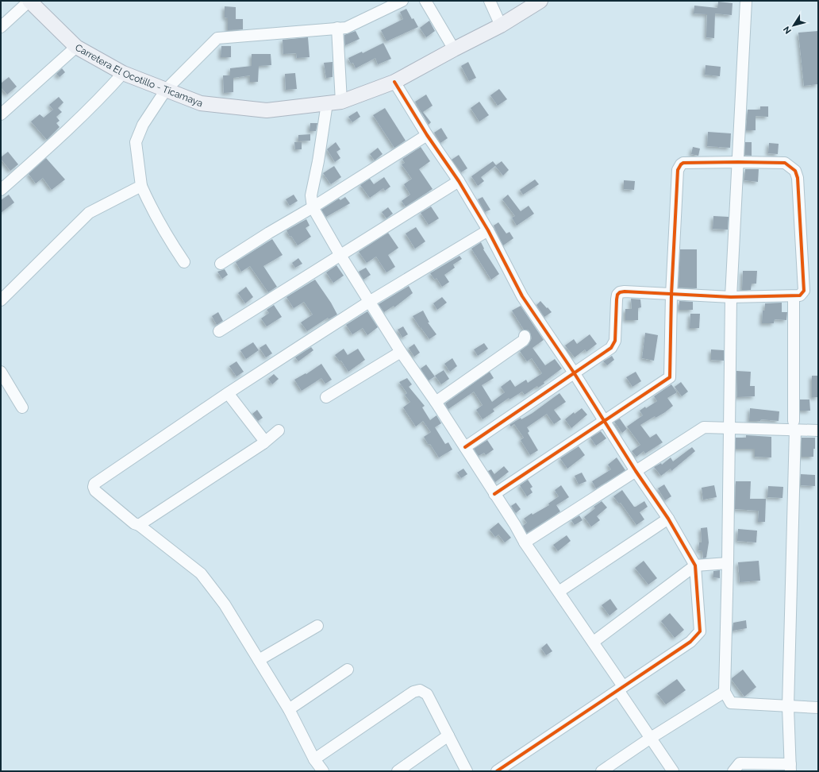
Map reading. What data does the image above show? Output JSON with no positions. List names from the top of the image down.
{
  "streets": {
    "main road": ["Carretera El Ocotillo - Ticamaya"]
  },
  "north": "bottom left"
}
